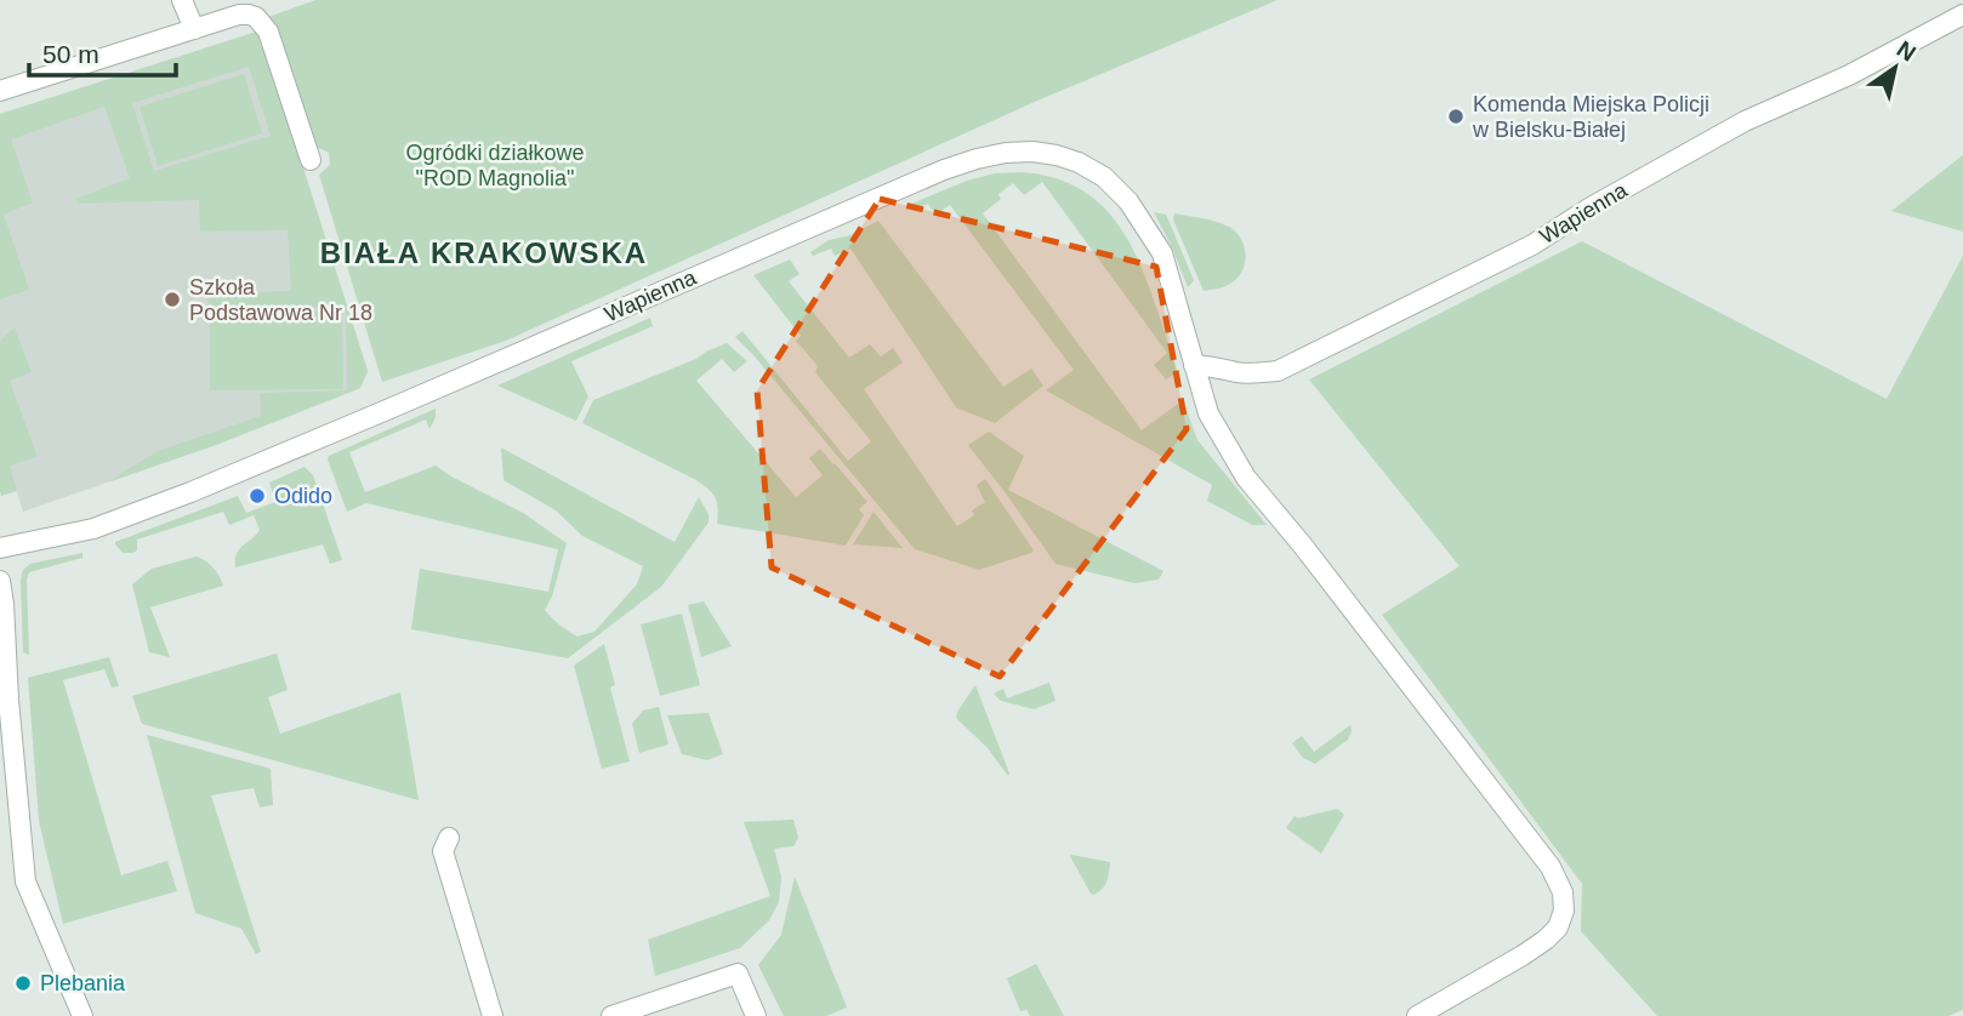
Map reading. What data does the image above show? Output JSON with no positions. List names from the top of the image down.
{
  "streets": {
    "street": ["Wapienna"]
  },
  "districts": ["BIAŁA KRAKOWSKA"],
  "parks": ["Ogródki działkowe \"ROD Magnolia\""],
  "places": [
    "Komenda Miejska Policji w Bielsku-Białej",
    "Szkoła Podstawowa Nr 18",
    "Odido",
    "Plebania"
  ],
  "scale_bar": "50 m",
  "north": "top right"
}
